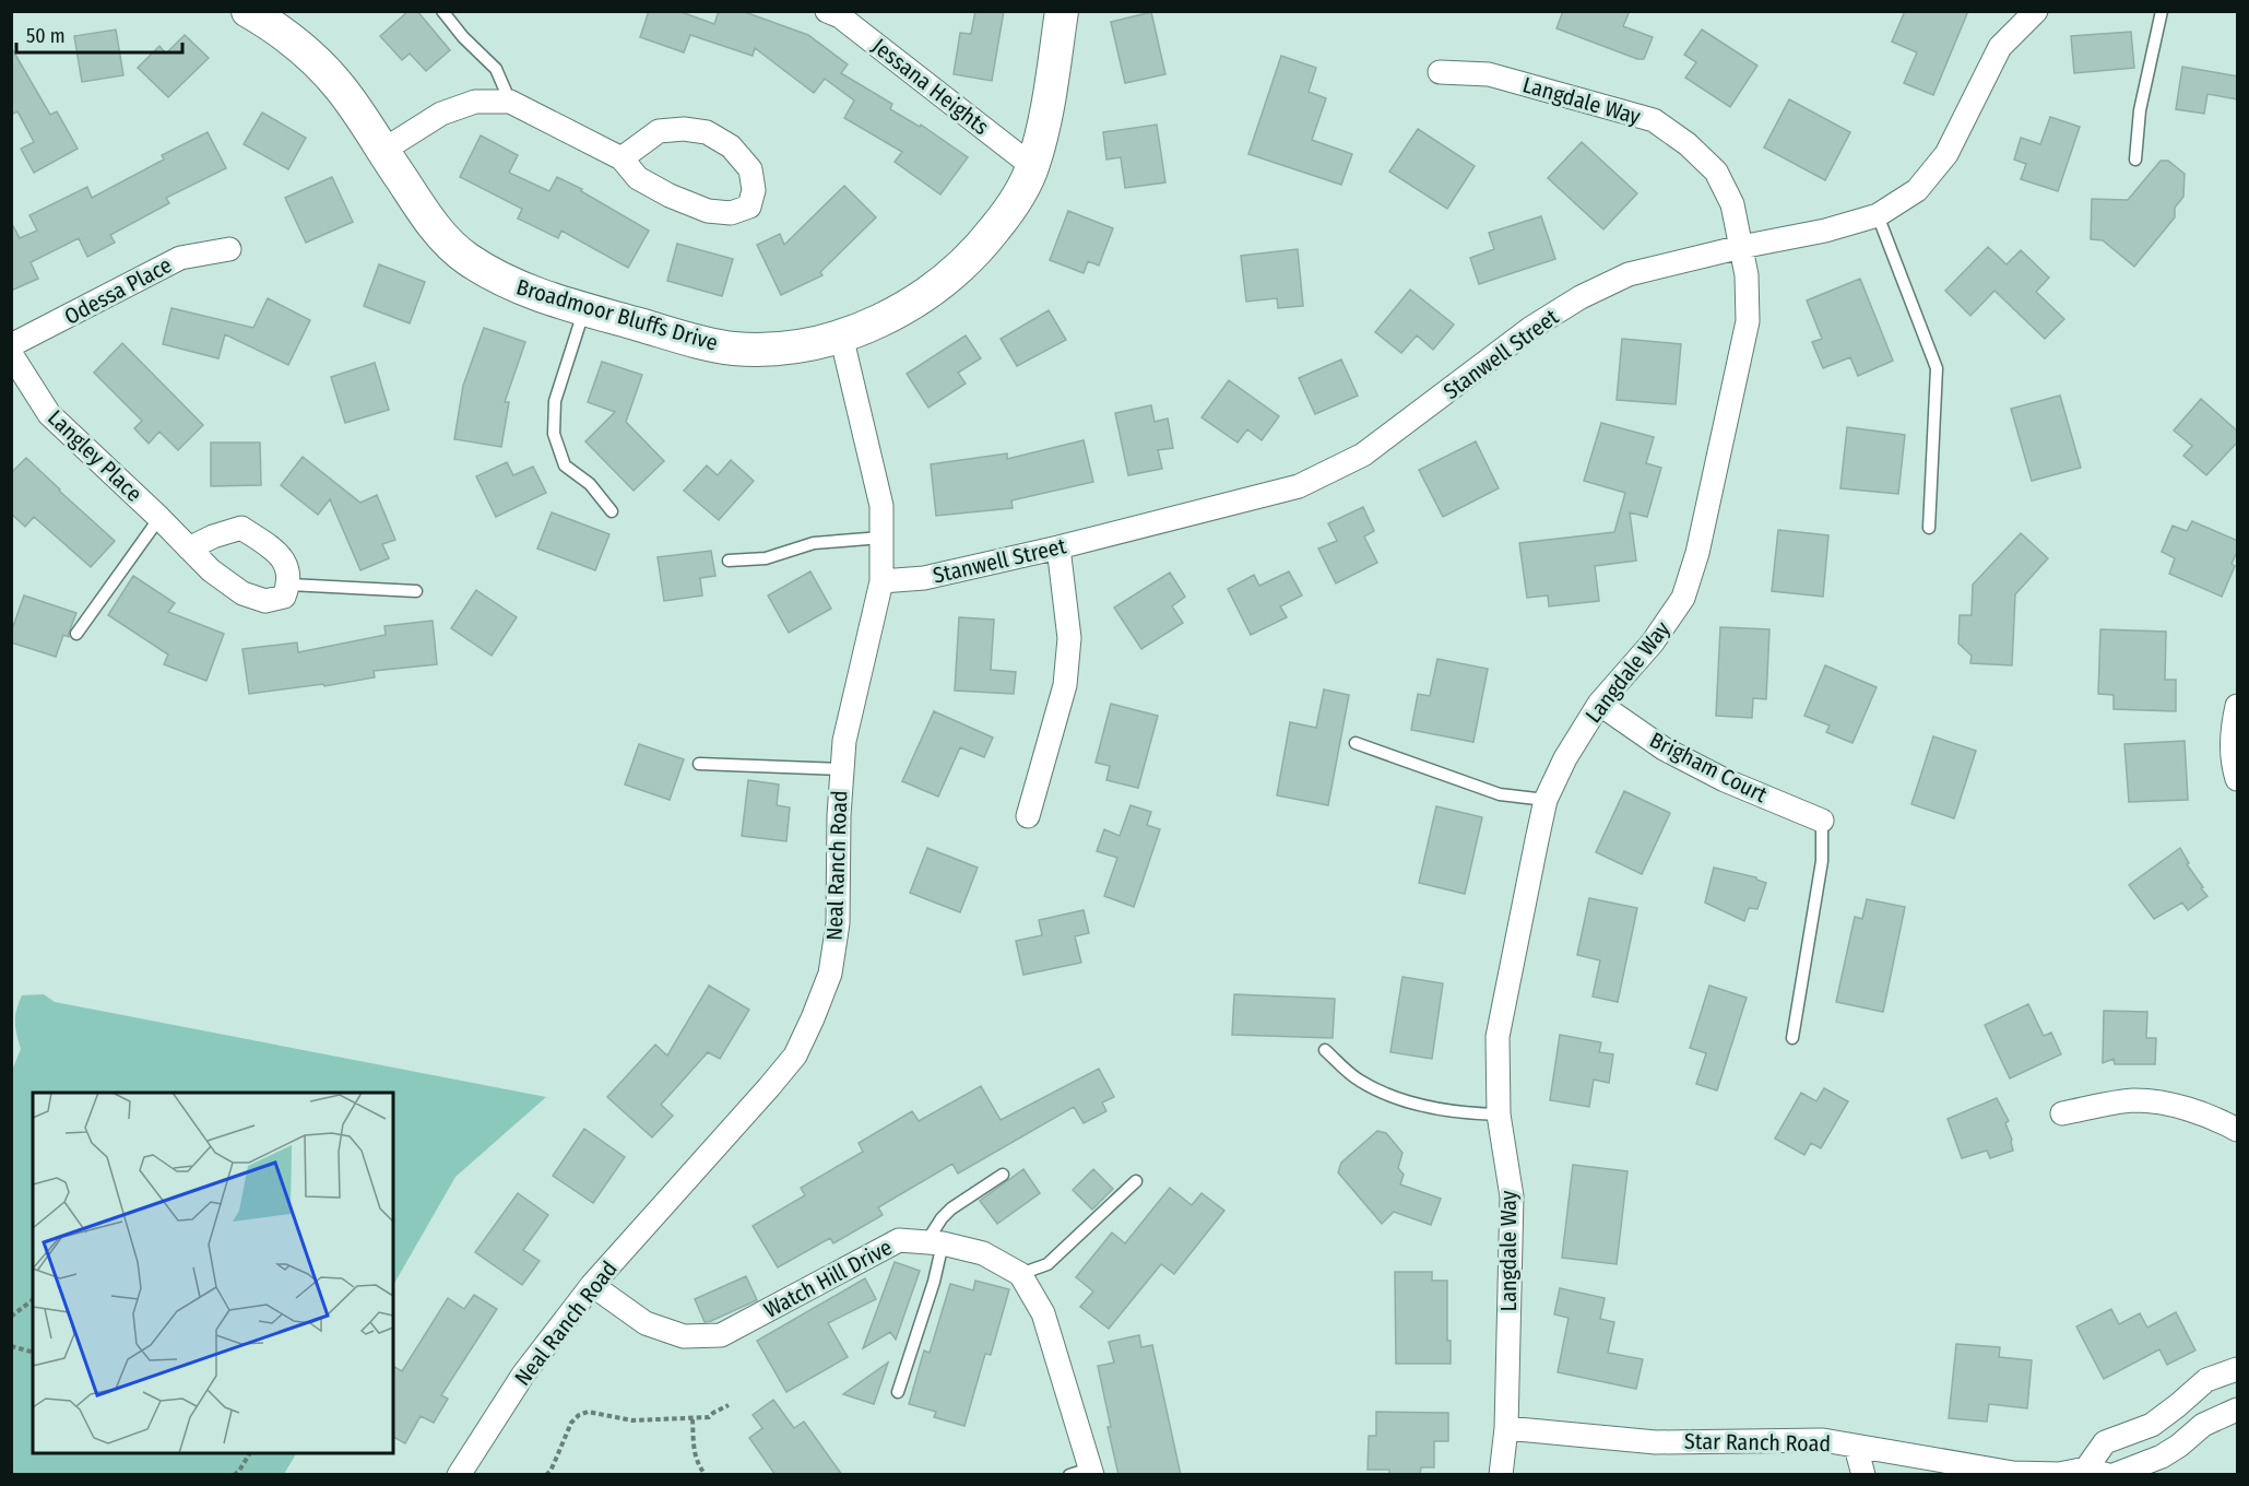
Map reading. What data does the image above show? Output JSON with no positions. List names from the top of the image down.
{
  "streets": {
    "street": [
      "Jessana Heights",
      "Langdale Way",
      "Odessa Place",
      "Broadmoor Bluffs Drive",
      "Stanwell Street",
      "Langley Place",
      "Brigham Court",
      "Neal Ranch Road",
      "Watch Hill Drive",
      "Star Ranch Road"
    ]
  },
  "crossings": [
    ["Jessana Heights", "Broadmoor Bluffs Drive"],
    ["Langdale Way", "Stanwell Street"],
    ["Langdale Way", "Brigham Court"],
    ["Langdale Way", "Star Ranch Road"],
    ["Broadmoor Bluffs Drive", "Neal Ranch Road"],
    ["Stanwell Street", "Neal Ranch Road"],
    ["Neal Ranch Road", "Watch Hill Drive"]
  ],
  "scale_bar": "50 m"
}
